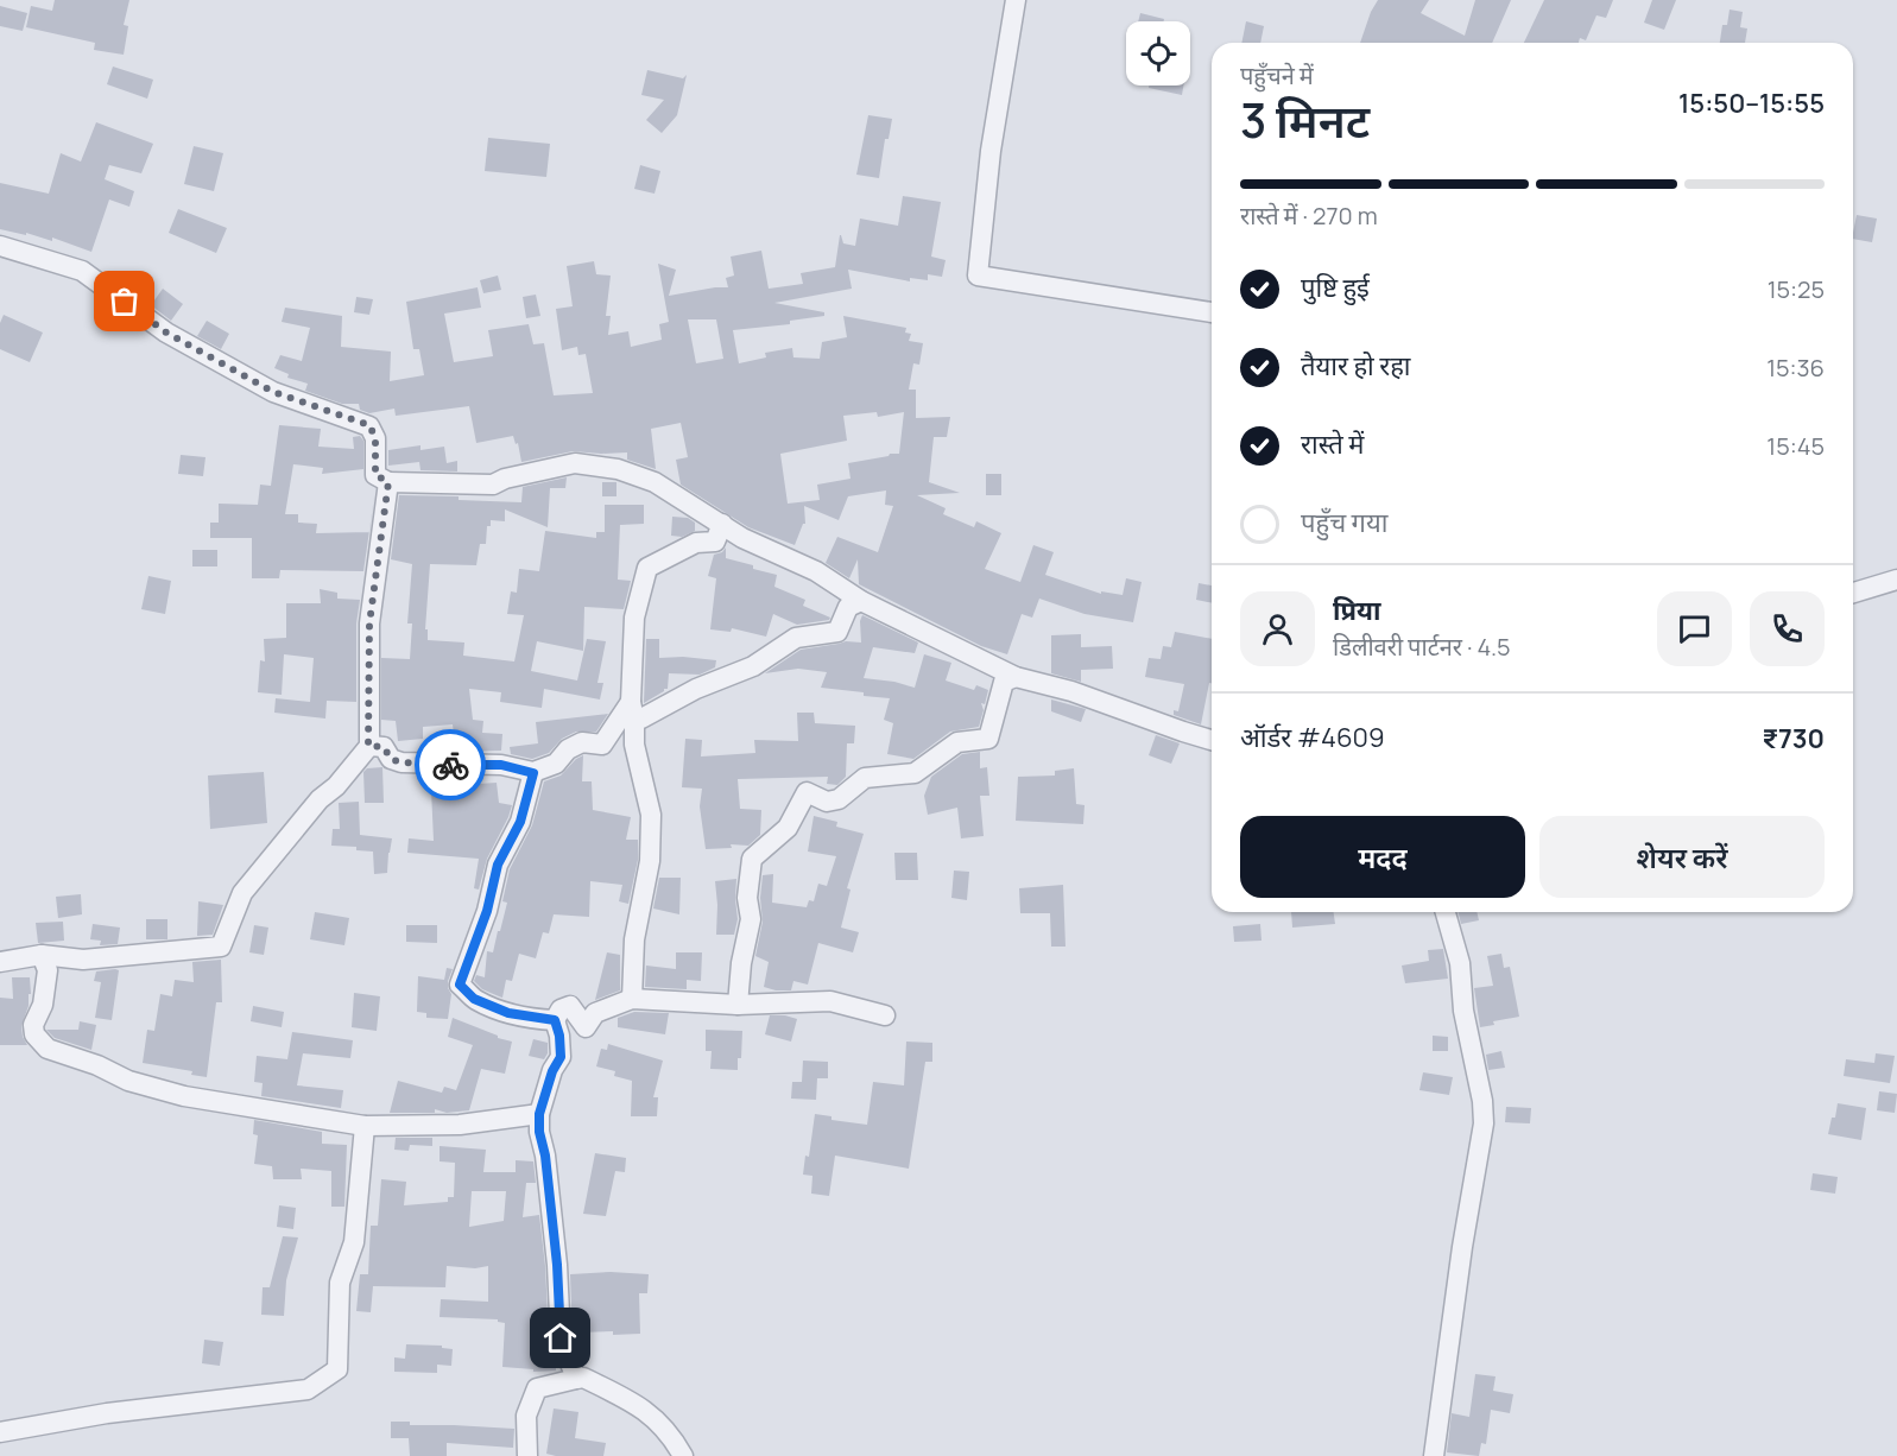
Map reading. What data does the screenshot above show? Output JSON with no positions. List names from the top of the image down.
{
  "page": {
    "heading": ["3 मिनट", "पहुँचने में", "15:50–15:55"],
    "panel": [
      "प्रिया",
      "डिलीवरी पार्टनर · 4.5",
      "ऑर्डर #4609",
      "₹730"
    ],
    "bar": "रास्ते में · 270 m",
    "list": [
      ["पुष्टि हुई", "15:25"],
      ["तैयार हो रहा", "15:36"],
      ["रास्ते में", "15:45"],
      "पहुँच गया"
    ],
    "buttons": ["मदद", "शेयर करें"]
  }
}
